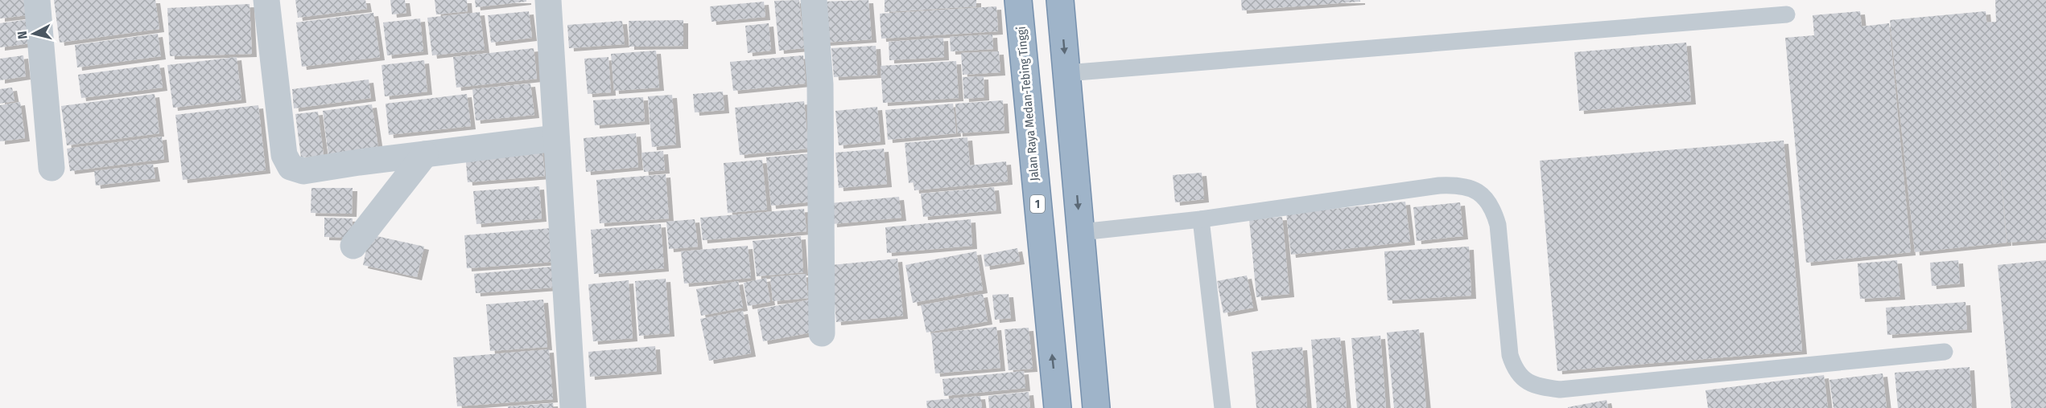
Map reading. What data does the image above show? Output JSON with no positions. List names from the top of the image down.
{
  "streets": {
    "highway": ["Jalan Raya Medan-Tebing Tinggi", "1"]
  },
  "north": "left"
}
